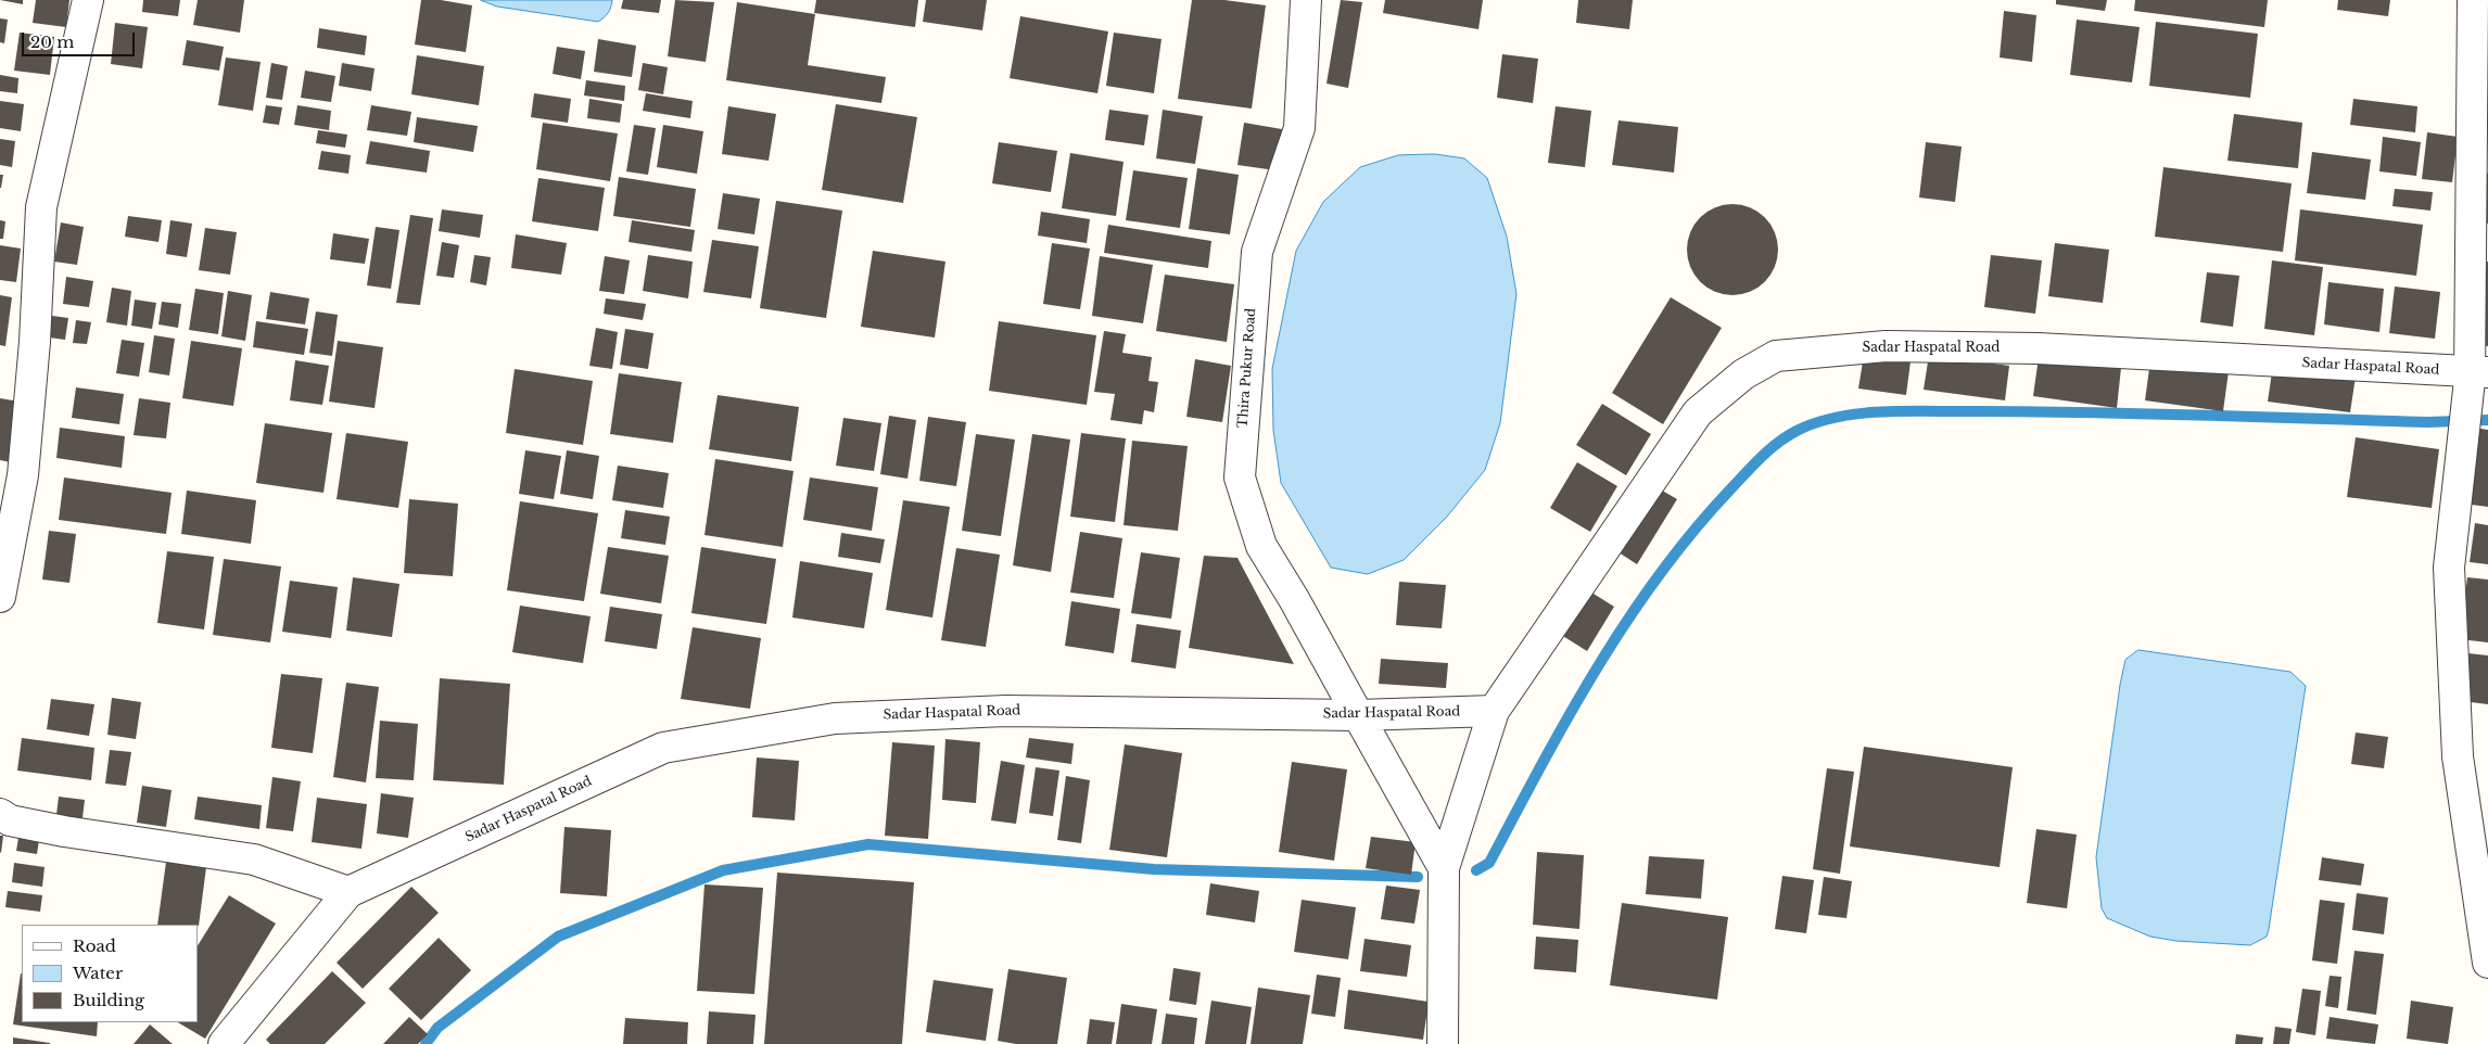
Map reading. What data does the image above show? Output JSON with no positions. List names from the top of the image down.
{
  "streets": {
    "street": ["Sadar Haspatal Road", "Thira Pukur Road"]
  },
  "crossings": [
    ["Sadar Haspatal Road", "Thira Pukur Road"]
  ],
  "legend": ["Road", "Water", "Building"],
  "scale_bar": "20 m"
}
